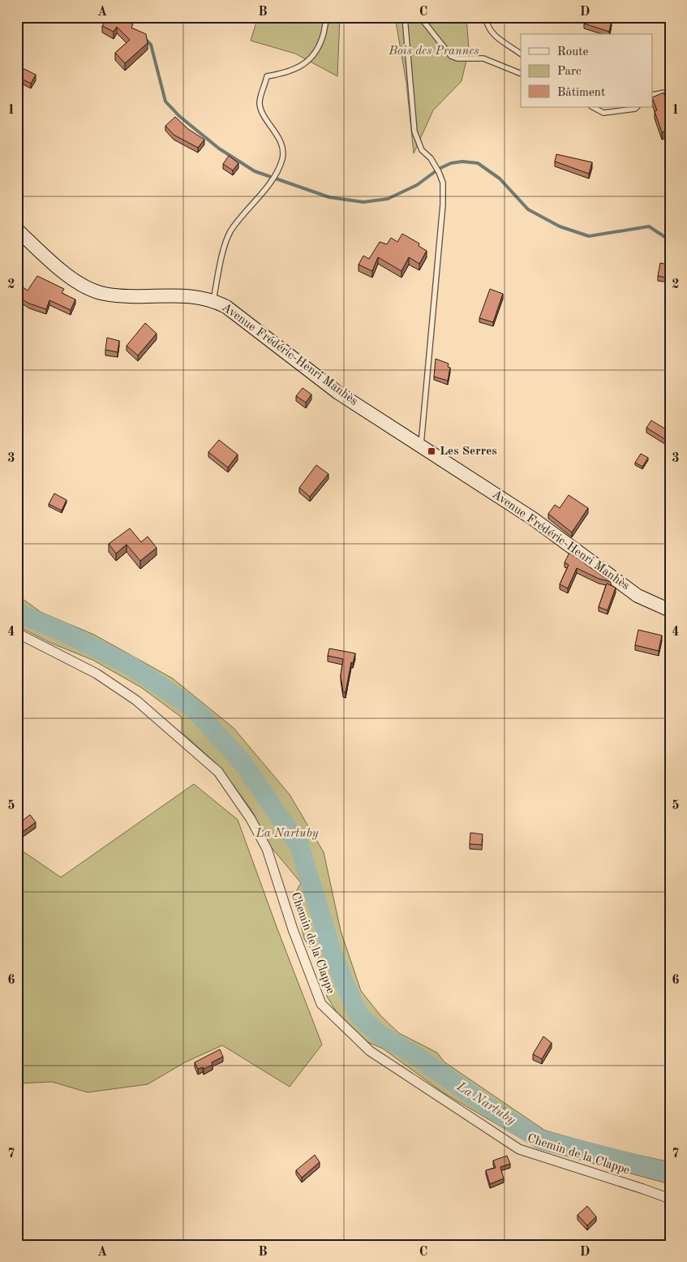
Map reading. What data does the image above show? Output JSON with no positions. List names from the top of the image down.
{
  "streets": {
    "street": ["Avenue Frédéric-Henri Manhès", "Chemin de la Clappe"]
  },
  "water": ["La Nartuby"],
  "parks": ["Bois des Prannes", "La Nartuby"],
  "places": {
    "transit": ["Les Serres"]
  },
  "legend": ["Route", "Parc", "Bâtiment"],
  "grid": {
    "columns": [
      "A",
      "B",
      "C",
      "D"
    ],
    "rows": [
      "1",
      "2",
      "3",
      "4",
      "5",
      "6",
      "7"
    ]
  }
}
